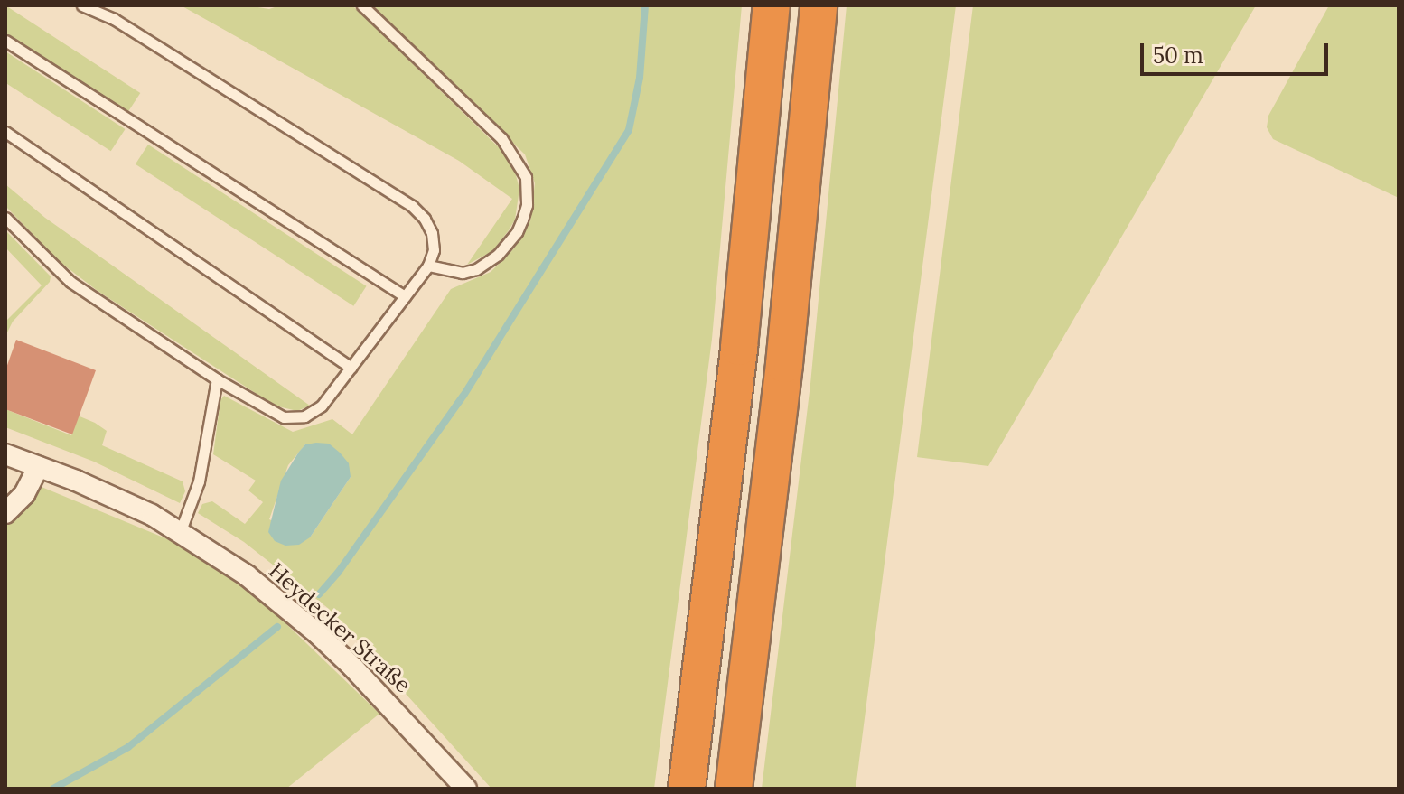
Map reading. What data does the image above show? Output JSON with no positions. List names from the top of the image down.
{
  "streets": {
    "street": ["Heydecker Straße"]
  },
  "scale_bar": "50 m"
}
